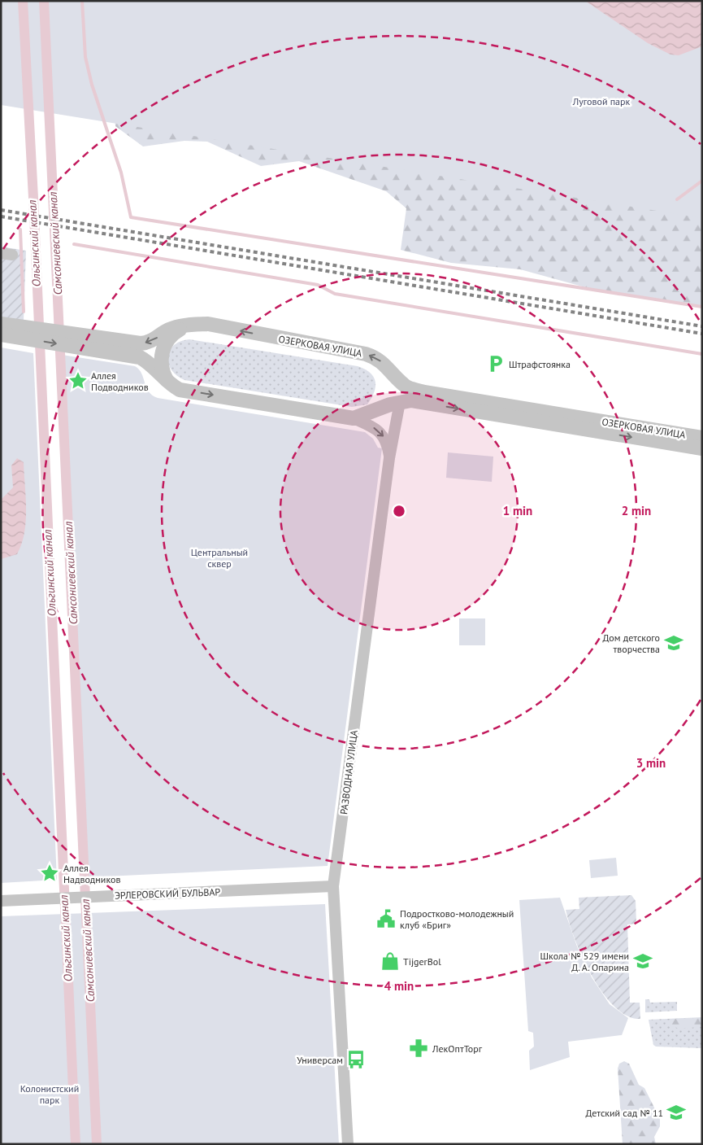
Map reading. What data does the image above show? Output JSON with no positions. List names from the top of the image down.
{
  "streets": {
    "street": ["ОЗЕРКОВАЯ УЛИЦА", "РАЗВОДНАЯ УЛИЦА", "ЭРЛЕРОВСКИЙ БУЛЬВАР"]
  },
  "crossings": [
    ["ОЗЕРКОВАЯ УЛИЦА", "РАЗВОДНАЯ УЛИЦА"],
    ["РАЗВОДНАЯ УЛИЦА", "ЭРЛЕРОВСКИЙ БУЛЬВАР"]
  ],
  "water": ["Ольгинский канал", "Самсониевский канал"],
  "parks": ["Луговой парк", "Центральный сквер", "Колонистский парк"],
  "places": {
    "parking": ["Штрафстоянка"],
    "place": ["Аллея Подводников", "Аллея Надводников"],
    "school or university": ["Дом детского творчества", "Школа № 529 имени Д. А. Опарина", "Детский сад № 11"],
    "public building": ["Подростково-молодежный клуб «Бриг»"],
    "shop": ["TijgerBol"],
    "pharmacy": ["ЛекОптТорг"],
    "bus stop": ["Универсам"]
  },
  "rings": [
    "1 min",
    "2 min",
    "3 min",
    "4 min"
  ]
}
